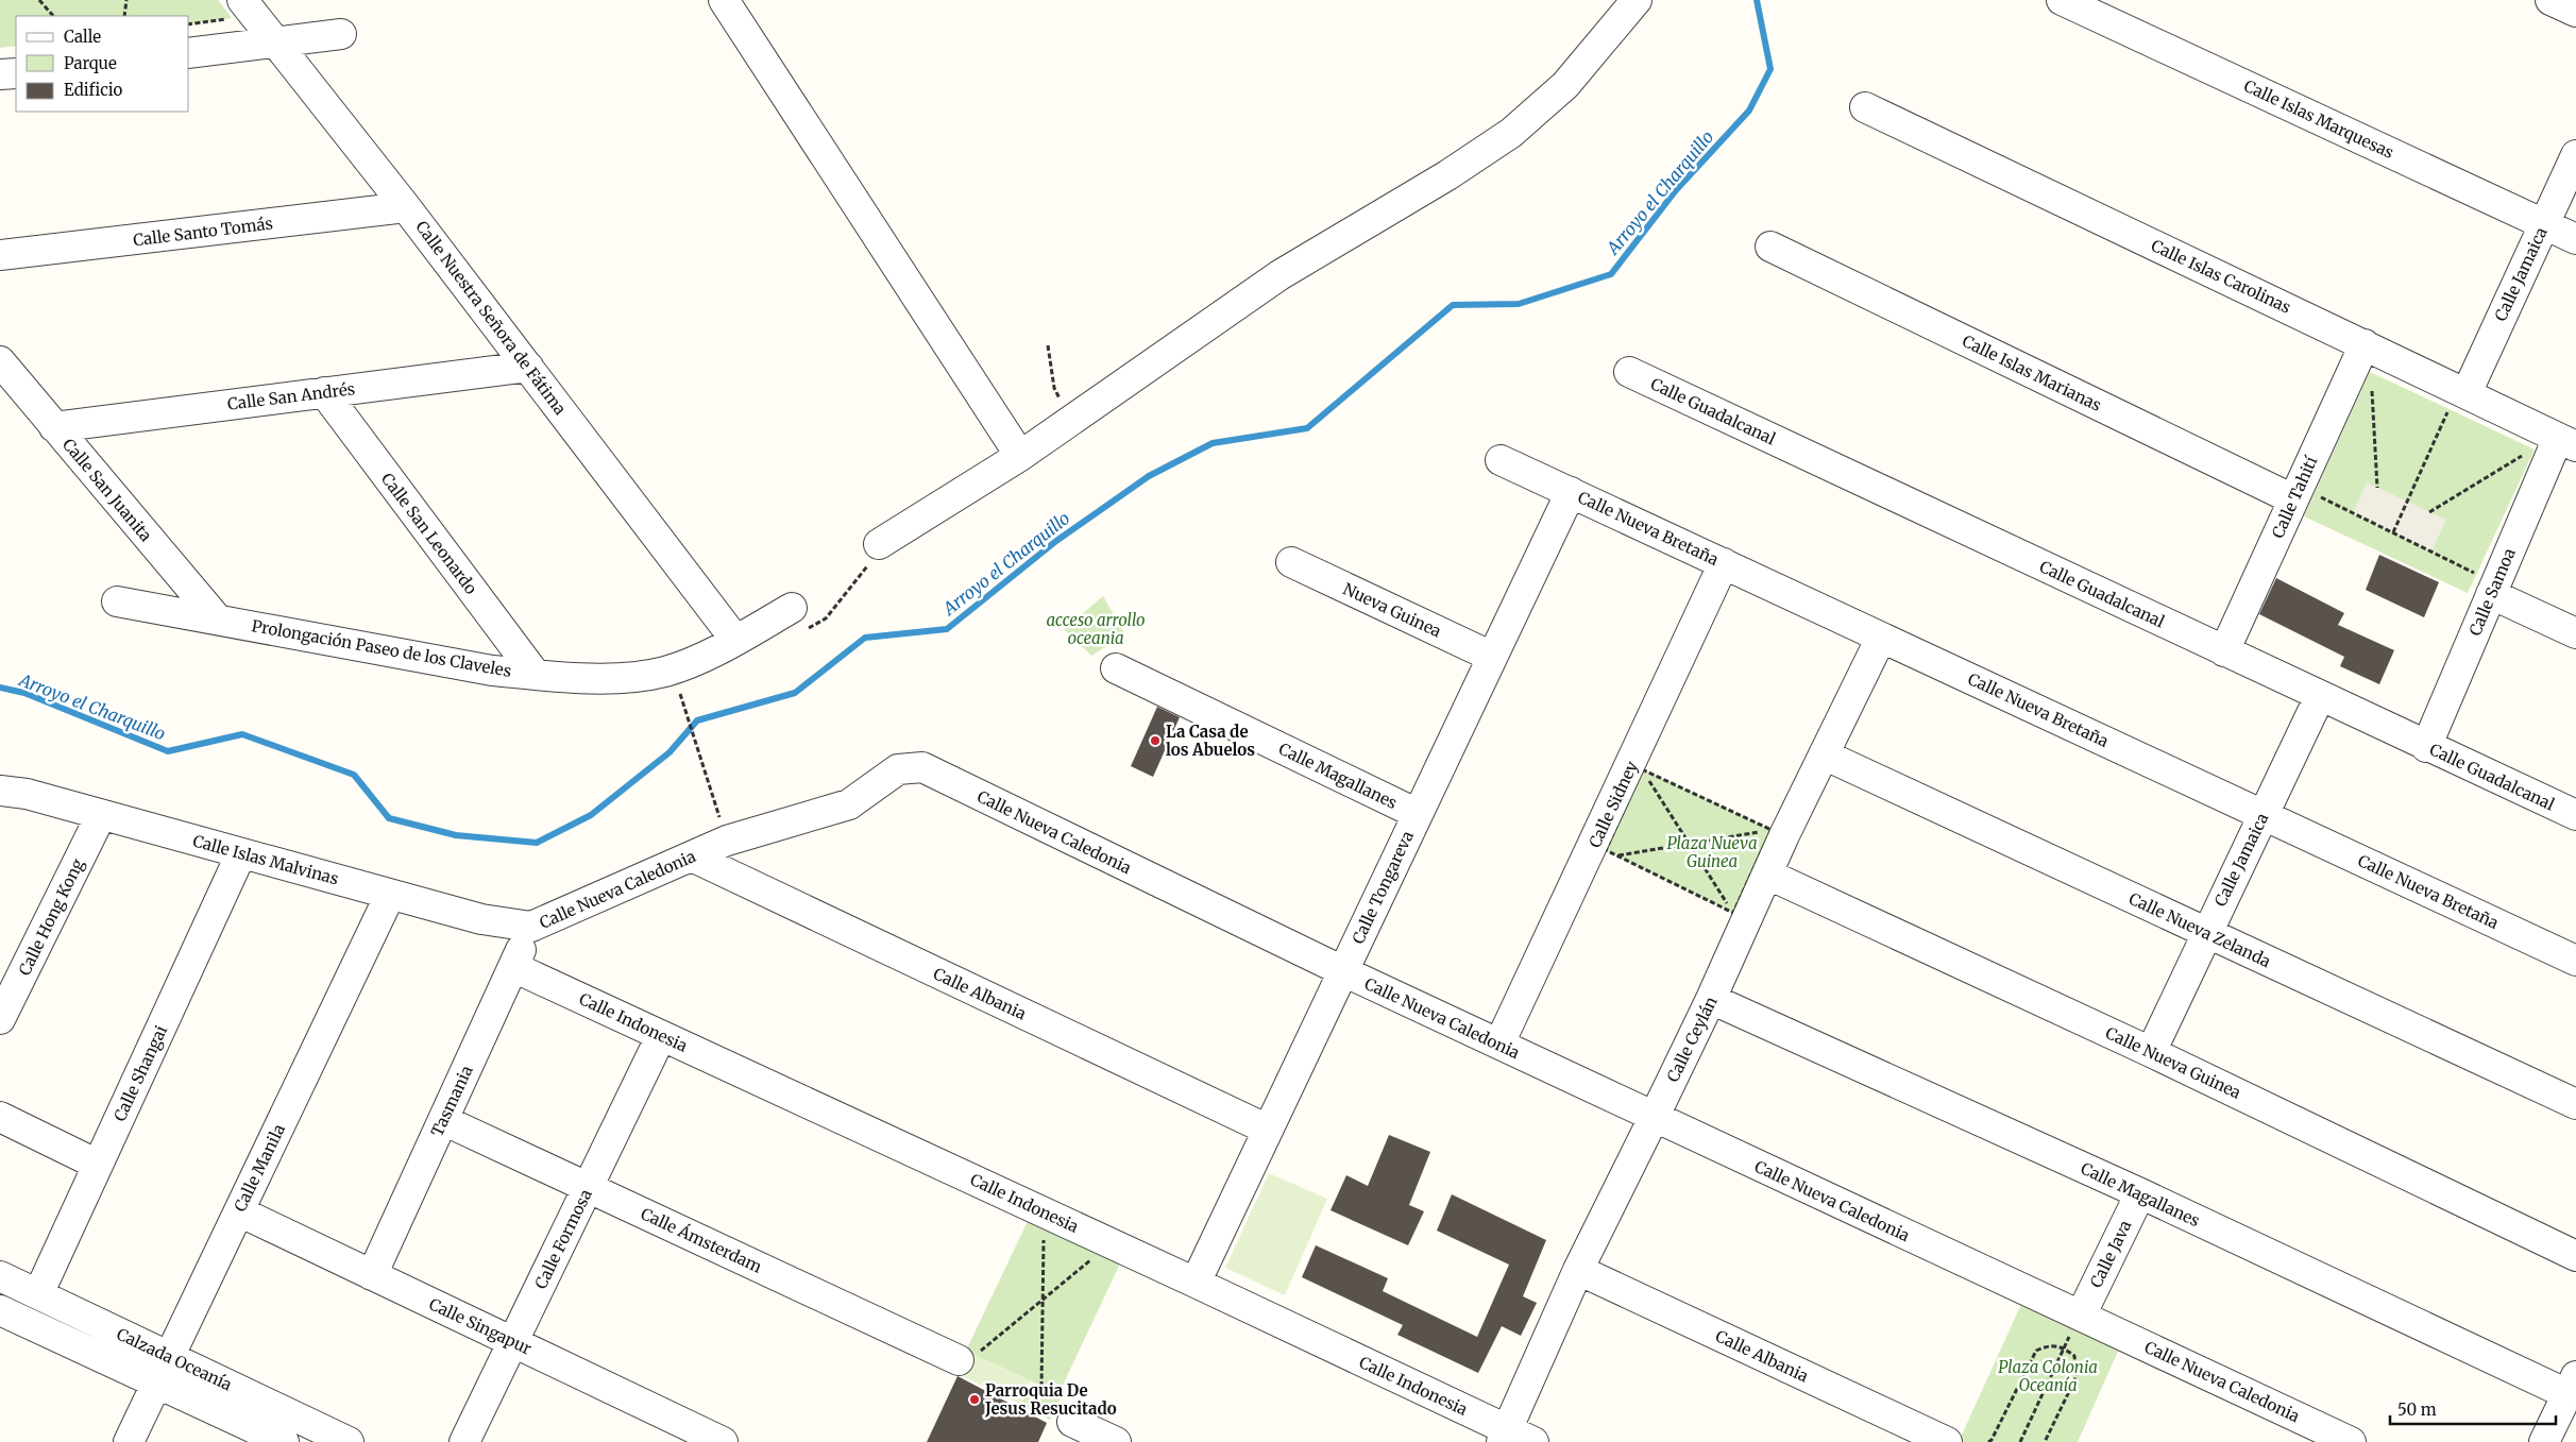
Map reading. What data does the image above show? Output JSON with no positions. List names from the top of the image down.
{
  "streets": {
    "street": [
      "Calle Islas Marquesas",
      "Calle Santo Tomás",
      "Calle Jamaica",
      "Calle Islas Carolinas",
      "Calle Nuestra Señora de Fátima",
      "Calle Islas Marianas",
      "Calle San Andrés",
      "Calle Guadalcanal",
      "Calle San Juanita",
      "Calle Tahití",
      "Calle Nueva Bretaña",
      "Calle San Leonardo",
      "Calle Samoa",
      "Nueva Guinea",
      "Prolongación Paseo de los Claveles",
      "Calle Magallanes",
      "Calle Sidney",
      "Calle Nueva Caledonia",
      "Calle Islas Malvinas",
      "Calle Tongareva",
      "Calle Hong Kong",
      "Calle Nueva Zelanda",
      "Calle Albania",
      "Calle Indonesia",
      "Calle Ceylán",
      "Calle Nueva Guinea",
      "Calle Shangai",
      "Tasmania",
      "Calle Manila",
      "Calle Formosa",
      "Calle Ámsterdam",
      "Calle Java",
      "Calle Singapur",
      "Calzada Oceanía"
    ]
  },
  "crossings": [
    ["Calle Islas Marquesas", "Calle Jamaica"],
    ["Calle Santo Tomás", "Calle Nuestra Señora de Fátima"],
    ["Calle Jamaica", "Calle Islas Carolinas"],
    ["Calle Jamaica", "Calle Guadalcanal"],
    ["Calle Jamaica", "Calle Nueva Bretaña"],
    ["Calle Jamaica", "Calle Nueva Zelanda"],
    ["Calle Jamaica", "Calle Nueva Guinea"],
    ["Calle Islas Carolinas", "Calle Tahití"],
    ["Calle Islas Carolinas", "Calle Samoa"],
    ["Calle Nuestra Señora de Fátima", "Calle San Andrés"],
    ["Calle Nuestra Señora de Fátima", "Prolongación Paseo de los Claveles"],
    ["Calle Islas Marianas", "Calle Tahití"],
    ["Calle San Andrés", "Calle San Juanita"],
    ["Calle San Andrés", "Calle San Leonardo"],
    ["Calle Guadalcanal", "Calle Tahití"],
    ["Calle Guadalcanal", "Calle Samoa"],
    ["Calle San Juanita", "Prolongación Paseo de los Claveles"],
    ["Calle Nueva Bretaña", "Calle Sidney"],
    ["Calle Nueva Bretaña", "Calle Tongareva"],
    ["Calle Nueva Bretaña", "Calle Ceylán"],
    ["Calle San Leonardo", "Prolongación Paseo de los Claveles"],
    ["Nueva Guinea", "Calle Tongareva"],
    ["Calle Magallanes", "Calle Tongareva"],
    ["Calle Magallanes", "Calle Ceylán"],
    ["Calle Magallanes", "Calle Java"],
    ["Calle Sidney", "Calle Nueva Caledonia"],
    ["Calle Nueva Caledonia", "Calle Islas Malvinas"],
    ["Calle Nueva Caledonia", "Calle Tongareva"],
    ["Calle Nueva Caledonia", "Calle Albania"],
    ["Calle Nueva Caledonia", "Calle Ceylán"],
    ["Calle Nueva Caledonia", "Tasmania"],
    ["Calle Nueva Caledonia", "Calle Java"],
    ["Calle Islas Malvinas", "Calle Hong Kong"],
    ["Calle Islas Malvinas", "Calle Shangai"],
    ["Calle Islas Malvinas", "Tasmania"],
    ["Calle Islas Malvinas", "Calle Manila"],
    ["Calle Tongareva", "Calle Albania"],
    ["Calle Tongareva", "Calle Indonesia"],
    ["Calle Nueva Zelanda", "Calle Ceylán"],
    ["Calle Albania", "Calle Ceylán"],
    ["Calle Indonesia", "Calle Ceylán"],
    ["Calle Indonesia", "Tasmania"],
    ["Calle Indonesia", "Calle Formosa"],
    ["Calle Ceylán", "Calle Nueva Guinea"],
    ["Calle Shangai", "Calzada Oceanía"],
    ["Tasmania", "Calle Ámsterdam"],
    ["Tasmania", "Calle Singapur"],
    ["Calle Manila", "Calle Singapur"],
    ["Calle Manila", "Calzada Oceanía"],
    ["Calle Formosa", "Calle Ámsterdam"],
    ["Calle Formosa", "Calle Singapur"]
  ],
  "water": ["Arroyo el Charquillo"],
  "parks": ["acceso arrollo oceania", "Plaza Nueva Guinea", "Plaza Colonia Oceanía"],
  "places": ["La Casa de los Abuelos", "Parroquia De Jesus Resucitado"],
  "legend": ["Calle", "Parque", "Edificio"],
  "scale_bar": "50 m"
}
